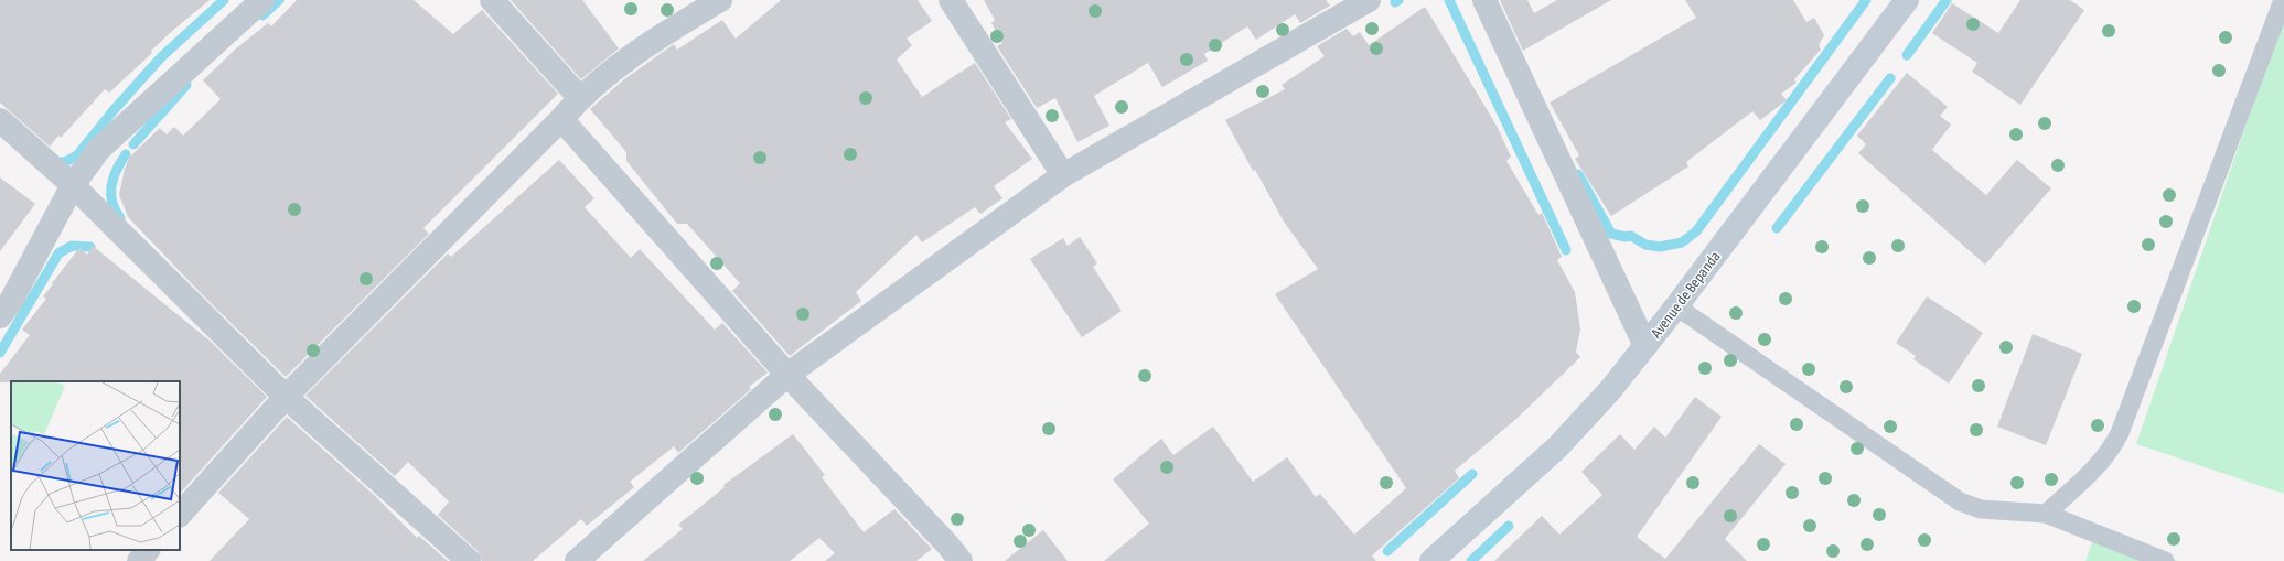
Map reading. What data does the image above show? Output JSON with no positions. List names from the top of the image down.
{
  "streets": {
    "main road": ["Avenue de Bepanda"]
  }
}
